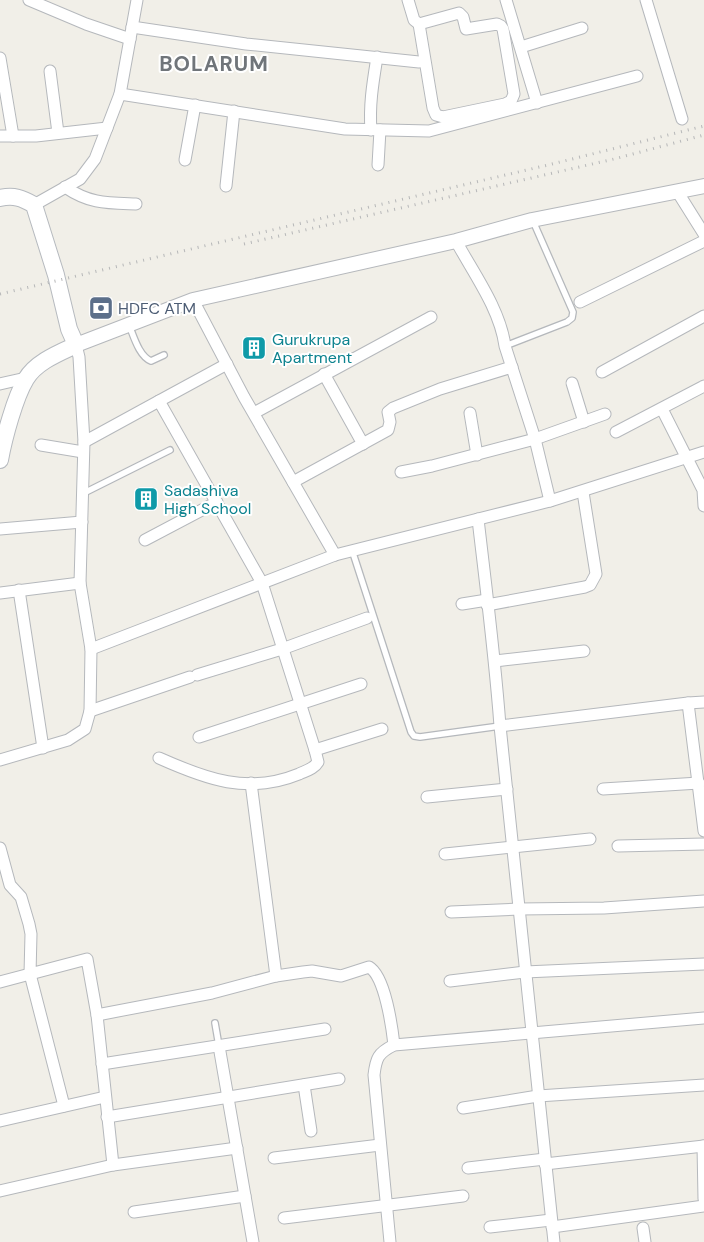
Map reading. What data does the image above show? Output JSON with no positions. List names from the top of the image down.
{
  "districts": ["BOLARUM"],
  "places": {
    "bank": ["HDFC ATM"],
    "building": ["Gurukrupa Apartment", "Sadashiva High School"]
  }
}
